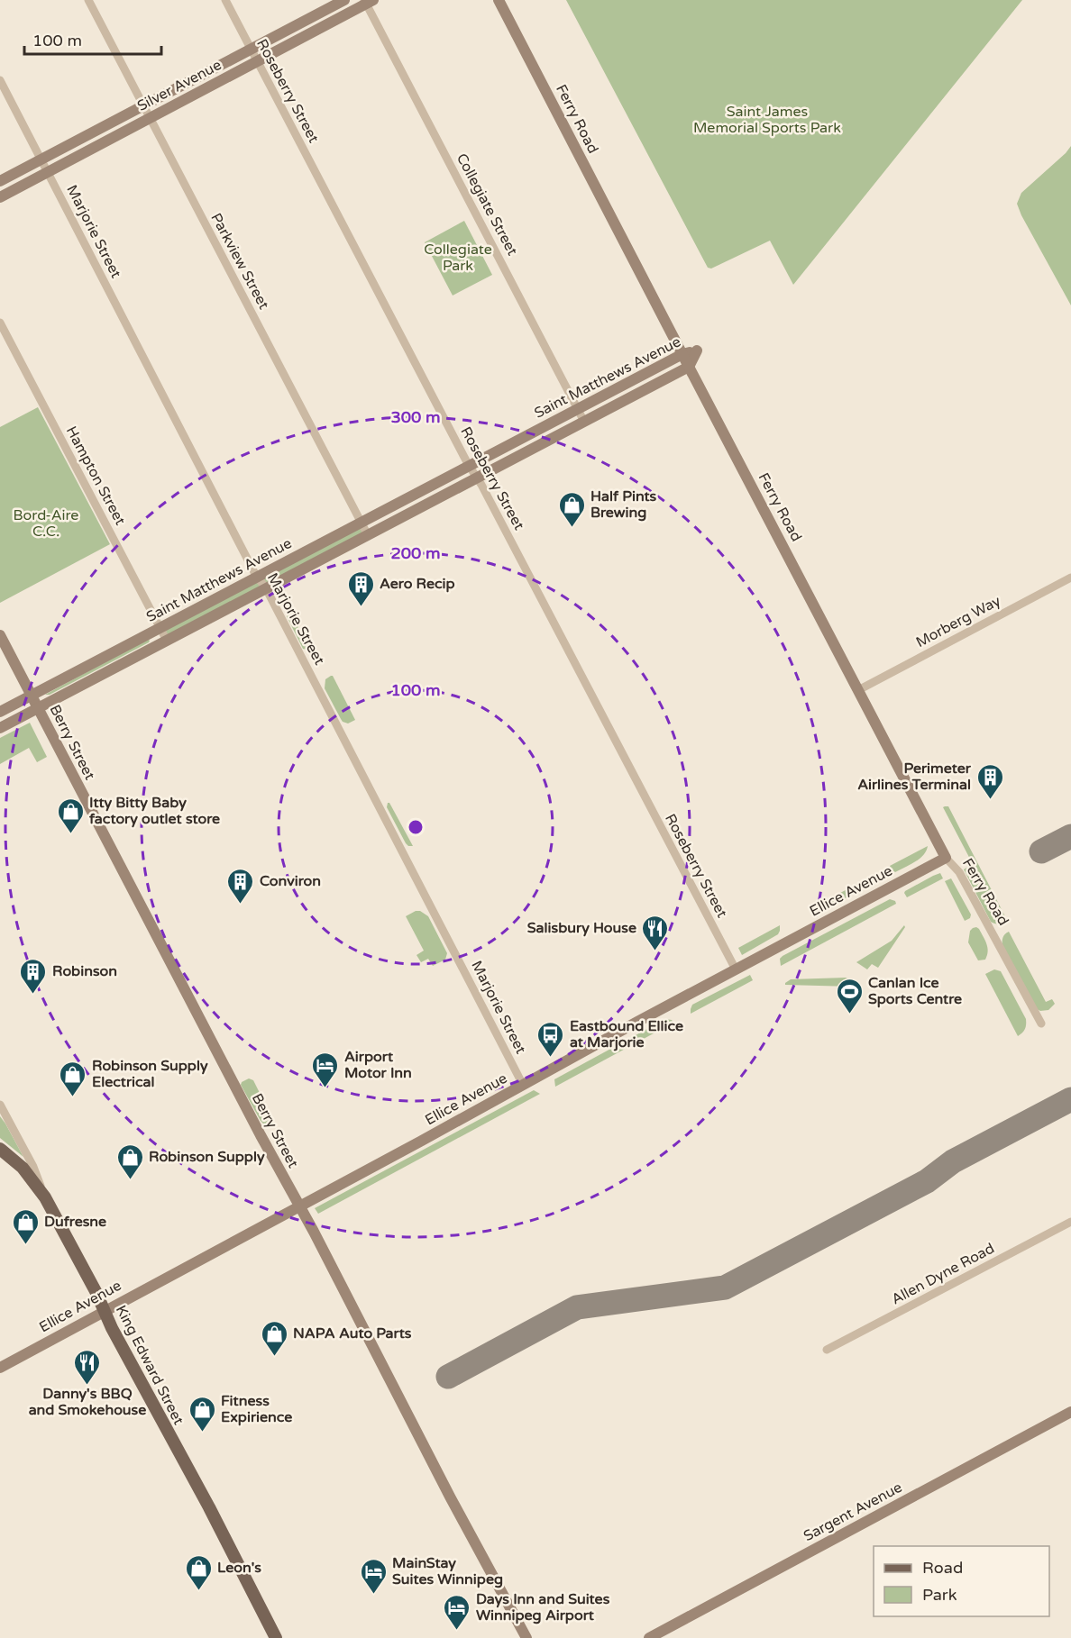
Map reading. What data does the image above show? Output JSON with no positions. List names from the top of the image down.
{
  "streets": {
    "main road": ["King Edward Street"],
    "street": [
      "Silver Avenue",
      "Roseberry Street",
      "Ferry Road",
      "Collegiate Street",
      "Marjorie Street",
      "Parkview Street",
      "Saint Matthews Avenue",
      "Hampton Street",
      "Morberg Way",
      "Berry Street",
      "Ellice Avenue",
      "Allen Dyne Road",
      "Sargent Avenue"
    ]
  },
  "crossings": [
    ["Silver Avenue", "Roseberry Street"],
    ["Silver Avenue", "Collegiate Street"],
    ["Silver Avenue", "Marjorie Street"],
    ["Silver Avenue", "Parkview Street"],
    ["Roseberry Street", "Saint Matthews Avenue"],
    ["Roseberry Street", "Ellice Avenue"],
    ["Ferry Road", "Saint Matthews Avenue"],
    ["Ferry Road", "Morberg Way"],
    ["Ferry Road", "Ellice Avenue"],
    ["Collegiate Street", "Saint Matthews Avenue"],
    ["Marjorie Street", "Saint Matthews Avenue"],
    ["Marjorie Street", "Ellice Avenue"],
    ["Parkview Street", "Saint Matthews Avenue"],
    ["Saint Matthews Avenue", "Hampton Street"],
    ["Saint Matthews Avenue", "Berry Street"],
    ["Berry Street", "Ellice Avenue"],
    ["Ellice Avenue", "King Edward Street"]
  ],
  "parks": ["Saint James Memorial Sports Park", "Collegiate Park", "Bord-Aire C.C."],
  "places": {
    "shop": [
      "Half Pints Brewing",
      "Itty Bitty Baby factory outlet store",
      "Robinson Supply Electrical",
      "Robinson Supply",
      "Dufresne",
      "NAPA Auto Parts",
      "Fitness Expirience",
      "Leon's"
    ],
    "building": [
      "Aero Recip",
      "Perimeter Airlines Terminal",
      "Conviron",
      "Robinson"
    ],
    "restaurant": ["Salisbury House", "Danny's BBQ and Smokehouse"],
    "sports": ["Canlan Ice Sports Centre"],
    "bus stop": ["Eastbound Ellice at Marjorie"],
    "hotel": ["Airport Motor Inn", "MainStay Suites Winnipeg", "Days Inn and Suites Winnipeg Airport"]
  },
  "legend": ["Road", "Park"],
  "scale_bar": "100 m",
  "rings": ["300 m", "200 m", "100 m"]
}
